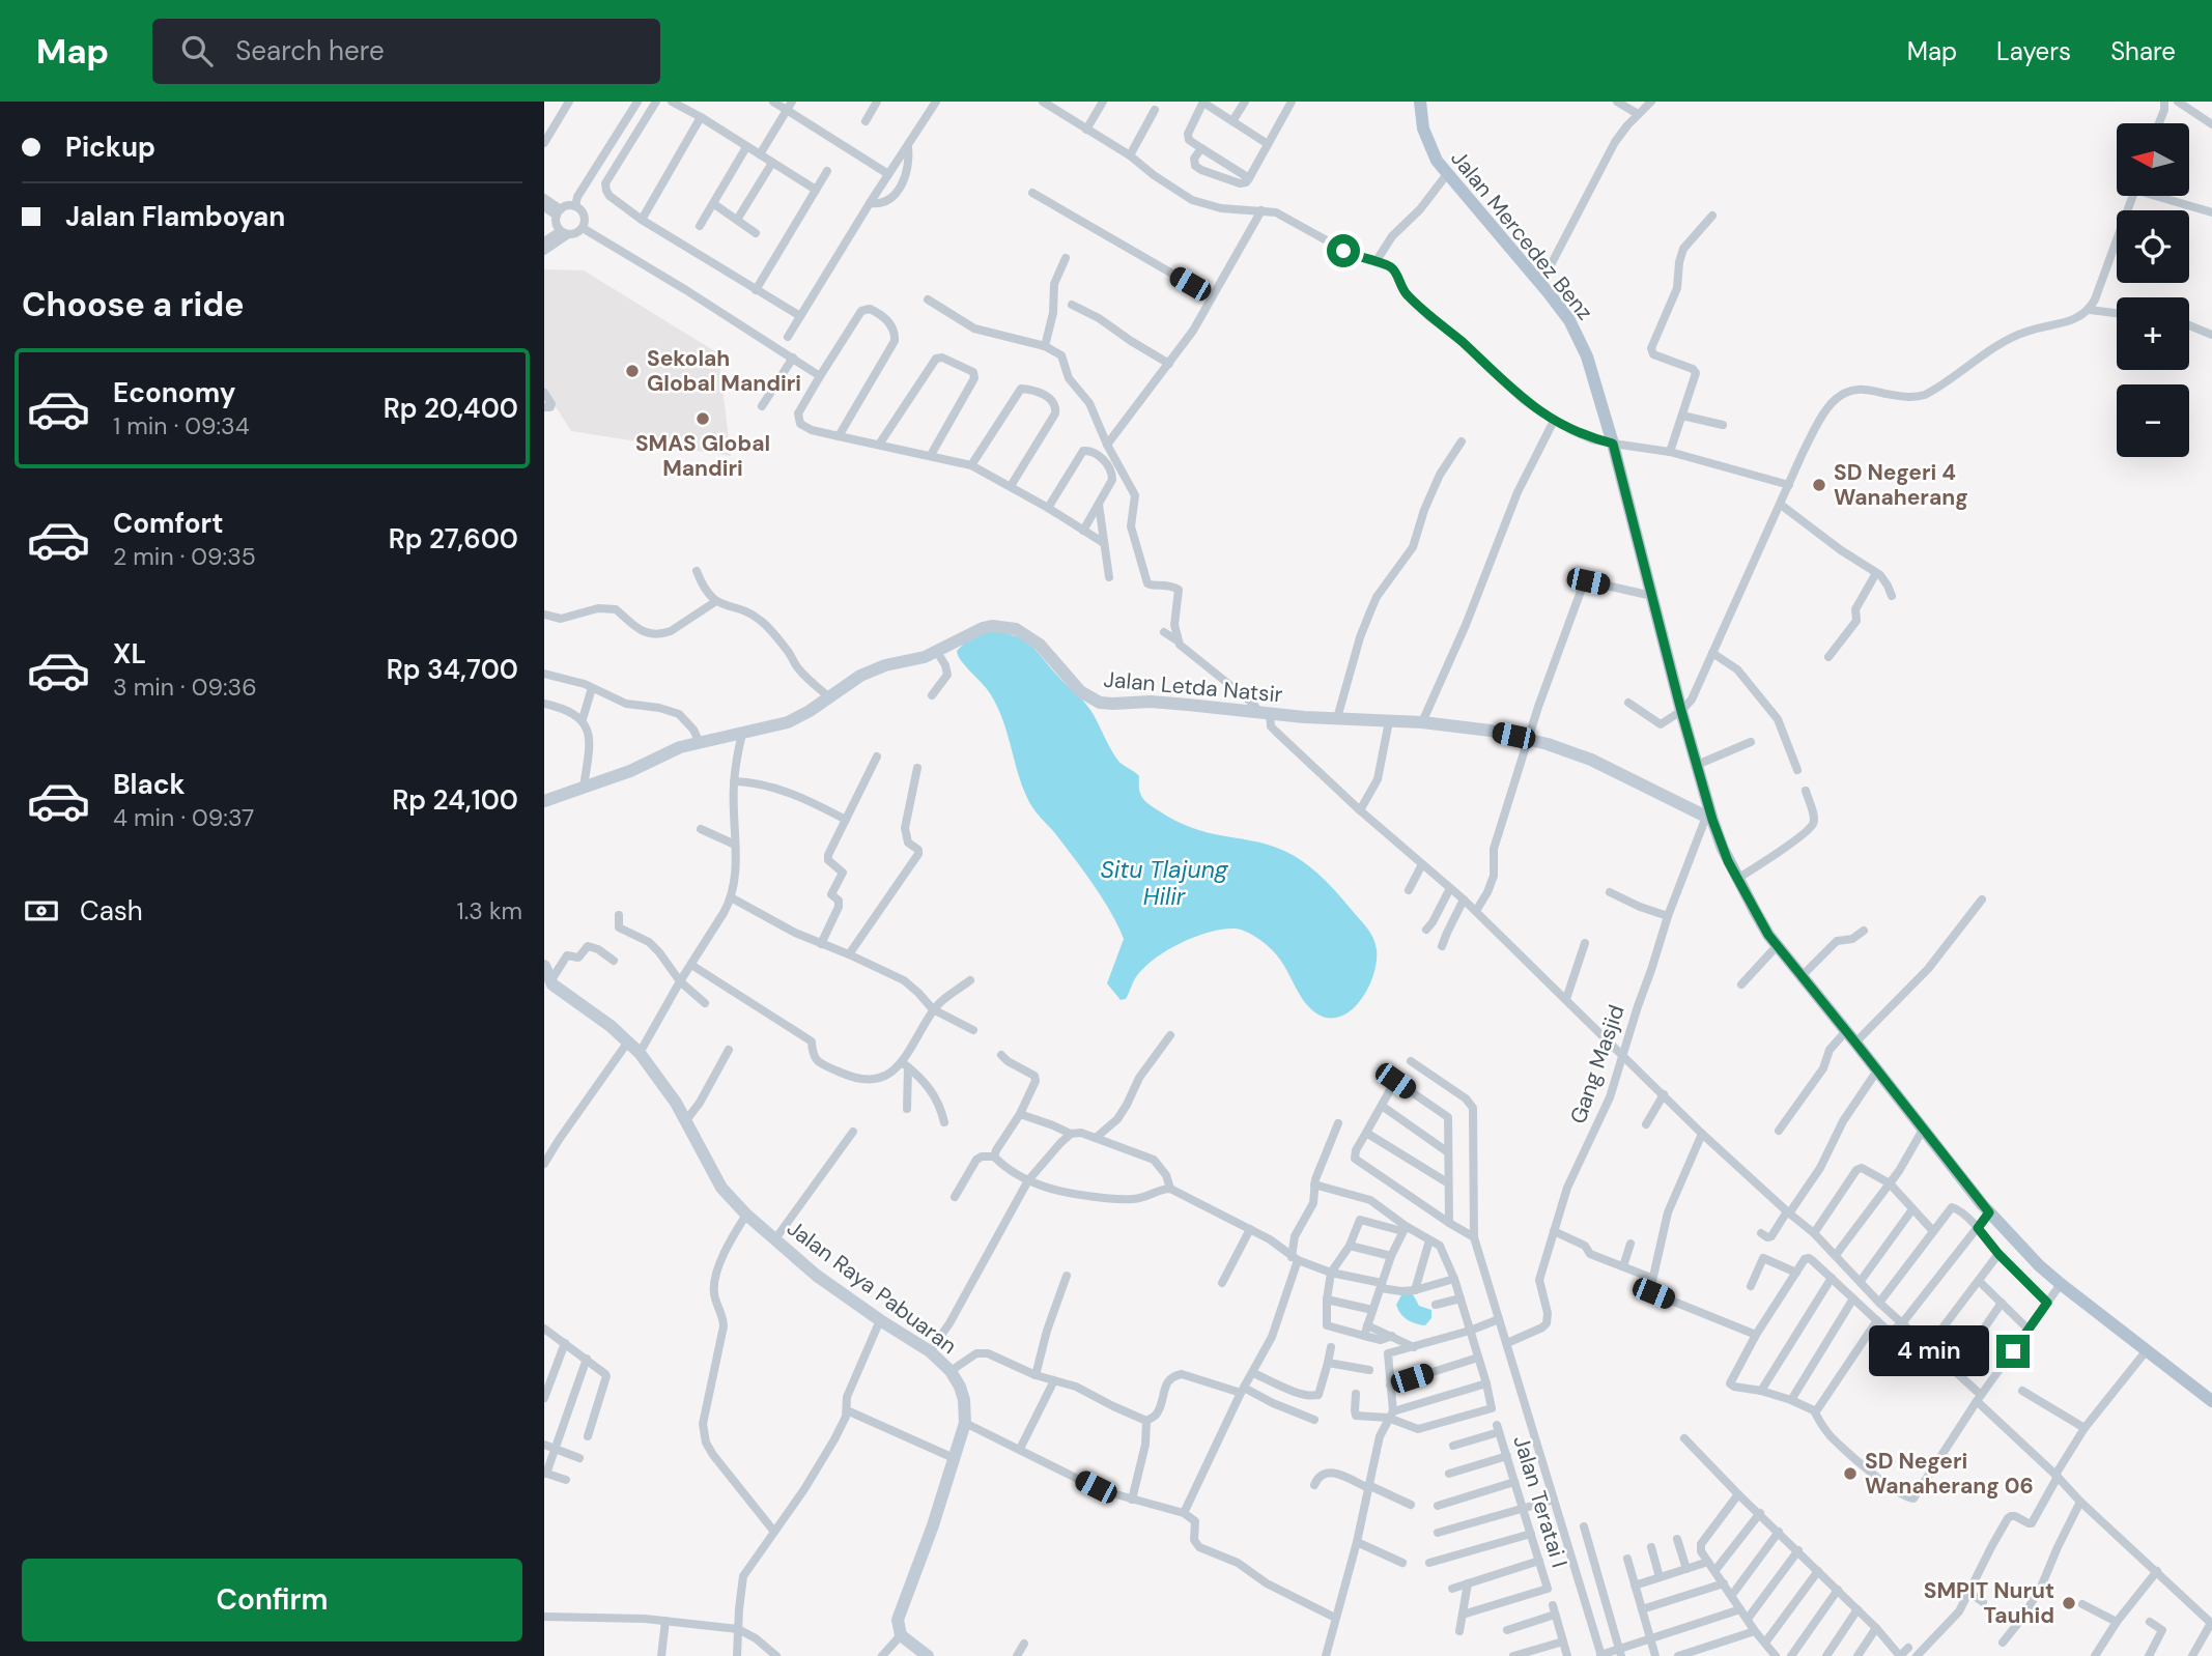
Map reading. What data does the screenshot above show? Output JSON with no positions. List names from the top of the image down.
{
  "streets": {
    "main road": ["Jalan Mercedez Benz"],
    "street": [
      "Jalan Letda Natsir",
      "Gang Masjid",
      "Jalan Raya Pabuaran",
      "Jalan Teratai I"
    ]
  },
  "crossings": [
    ["Jalan Mercedez Benz", "Jalan Letda Natsir"],
    ["Jalan Mercedez Benz", "Gang Masjid"],
    ["Jalan Letda Natsir", "Gang Masjid"]
  ],
  "water": ["Situ Tlajung Hilir"],
  "places": [
    "Sekolah Global Mandiri",
    "SMAS Global Mandiri",
    "SD Negeri 4 Wanaherang",
    "SD Negeri Wanaherang 06",
    "SMPIT Nurut Tauhid"
  ],
  "north": "left",
  "page": {
    "header": "Map",
    "search": "Search here",
    "nav": ["Map", "Layers", "Share"],
    "banner": ["Pickup", "Jalan Flamboyan"],
    "map_buttons": ["+", "−"],
    "heading": "Choose a ride",
    "list": [
      {
        "name": "Economy",
        "note": "1 min · 09:34",
        "value": "Rp 20,400"
      },
      {
        "name": "Comfort",
        "note": "2 min · 09:35",
        "value": "Rp 27,600"
      },
      {
        "name": "XL",
        "note": "3 min · 09:36",
        "value": "Rp 34,700"
      },
      {
        "name": "Black",
        "note": "4 min · 09:37",
        "value": "Rp 24,100"
      }
    ],
    "pay": ["Cash", "1.3 km"],
    "bubble": "4 min",
    "buttons": "Confirm"
  }
}
